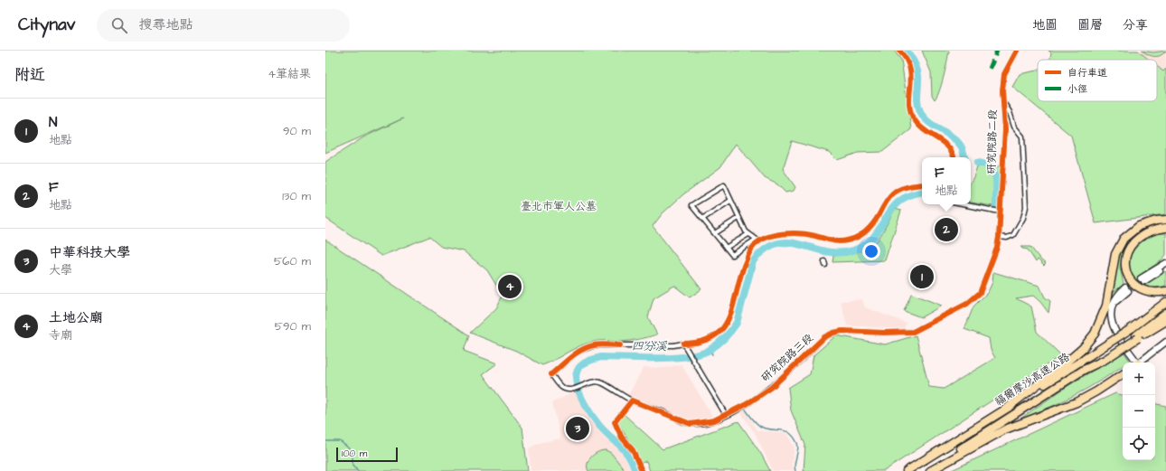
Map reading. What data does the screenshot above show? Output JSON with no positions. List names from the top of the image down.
{
  "streets": {
    "highway": ["福爾摩沙高速公路"],
    "street": ["研究院路二段", "研究院路三段"]
  },
  "crossings": [
    ["研究院路二段", "研究院路三段"]
  ],
  "water": ["四分溪"],
  "parks": ["臺北市軍人公墓"],
  "legend": ["自行車道", "小徑"],
  "scale_bar": "100 m",
  "page": {
    "header": "Citynav",
    "search": "搜尋地點",
    "nav": ["地圖", "圖層", "分享"],
    "heading": ["附近", "4筆結果"],
    "list": [
      {
        "mark": "1",
        "name": "N",
        "note": "地點",
        "value": "90 m"
      },
      {
        "mark": "2",
        "name": "F",
        "note": "地點",
        "value": "130 m"
      },
      {
        "mark": "3",
        "name": "中華科技大學",
        "note": "大學",
        "value": "560 m"
      },
      {
        "mark": "4",
        "name": "土地公廟",
        "note": "寺廟",
        "value": "590 m"
      }
    ],
    "popup": ["F", "地點"],
    "pins": [
      "2",
      "1",
      "4",
      "3"
    ],
    "map_buttons": ["+", "−"],
    "scale": "100 m"
  }
}
